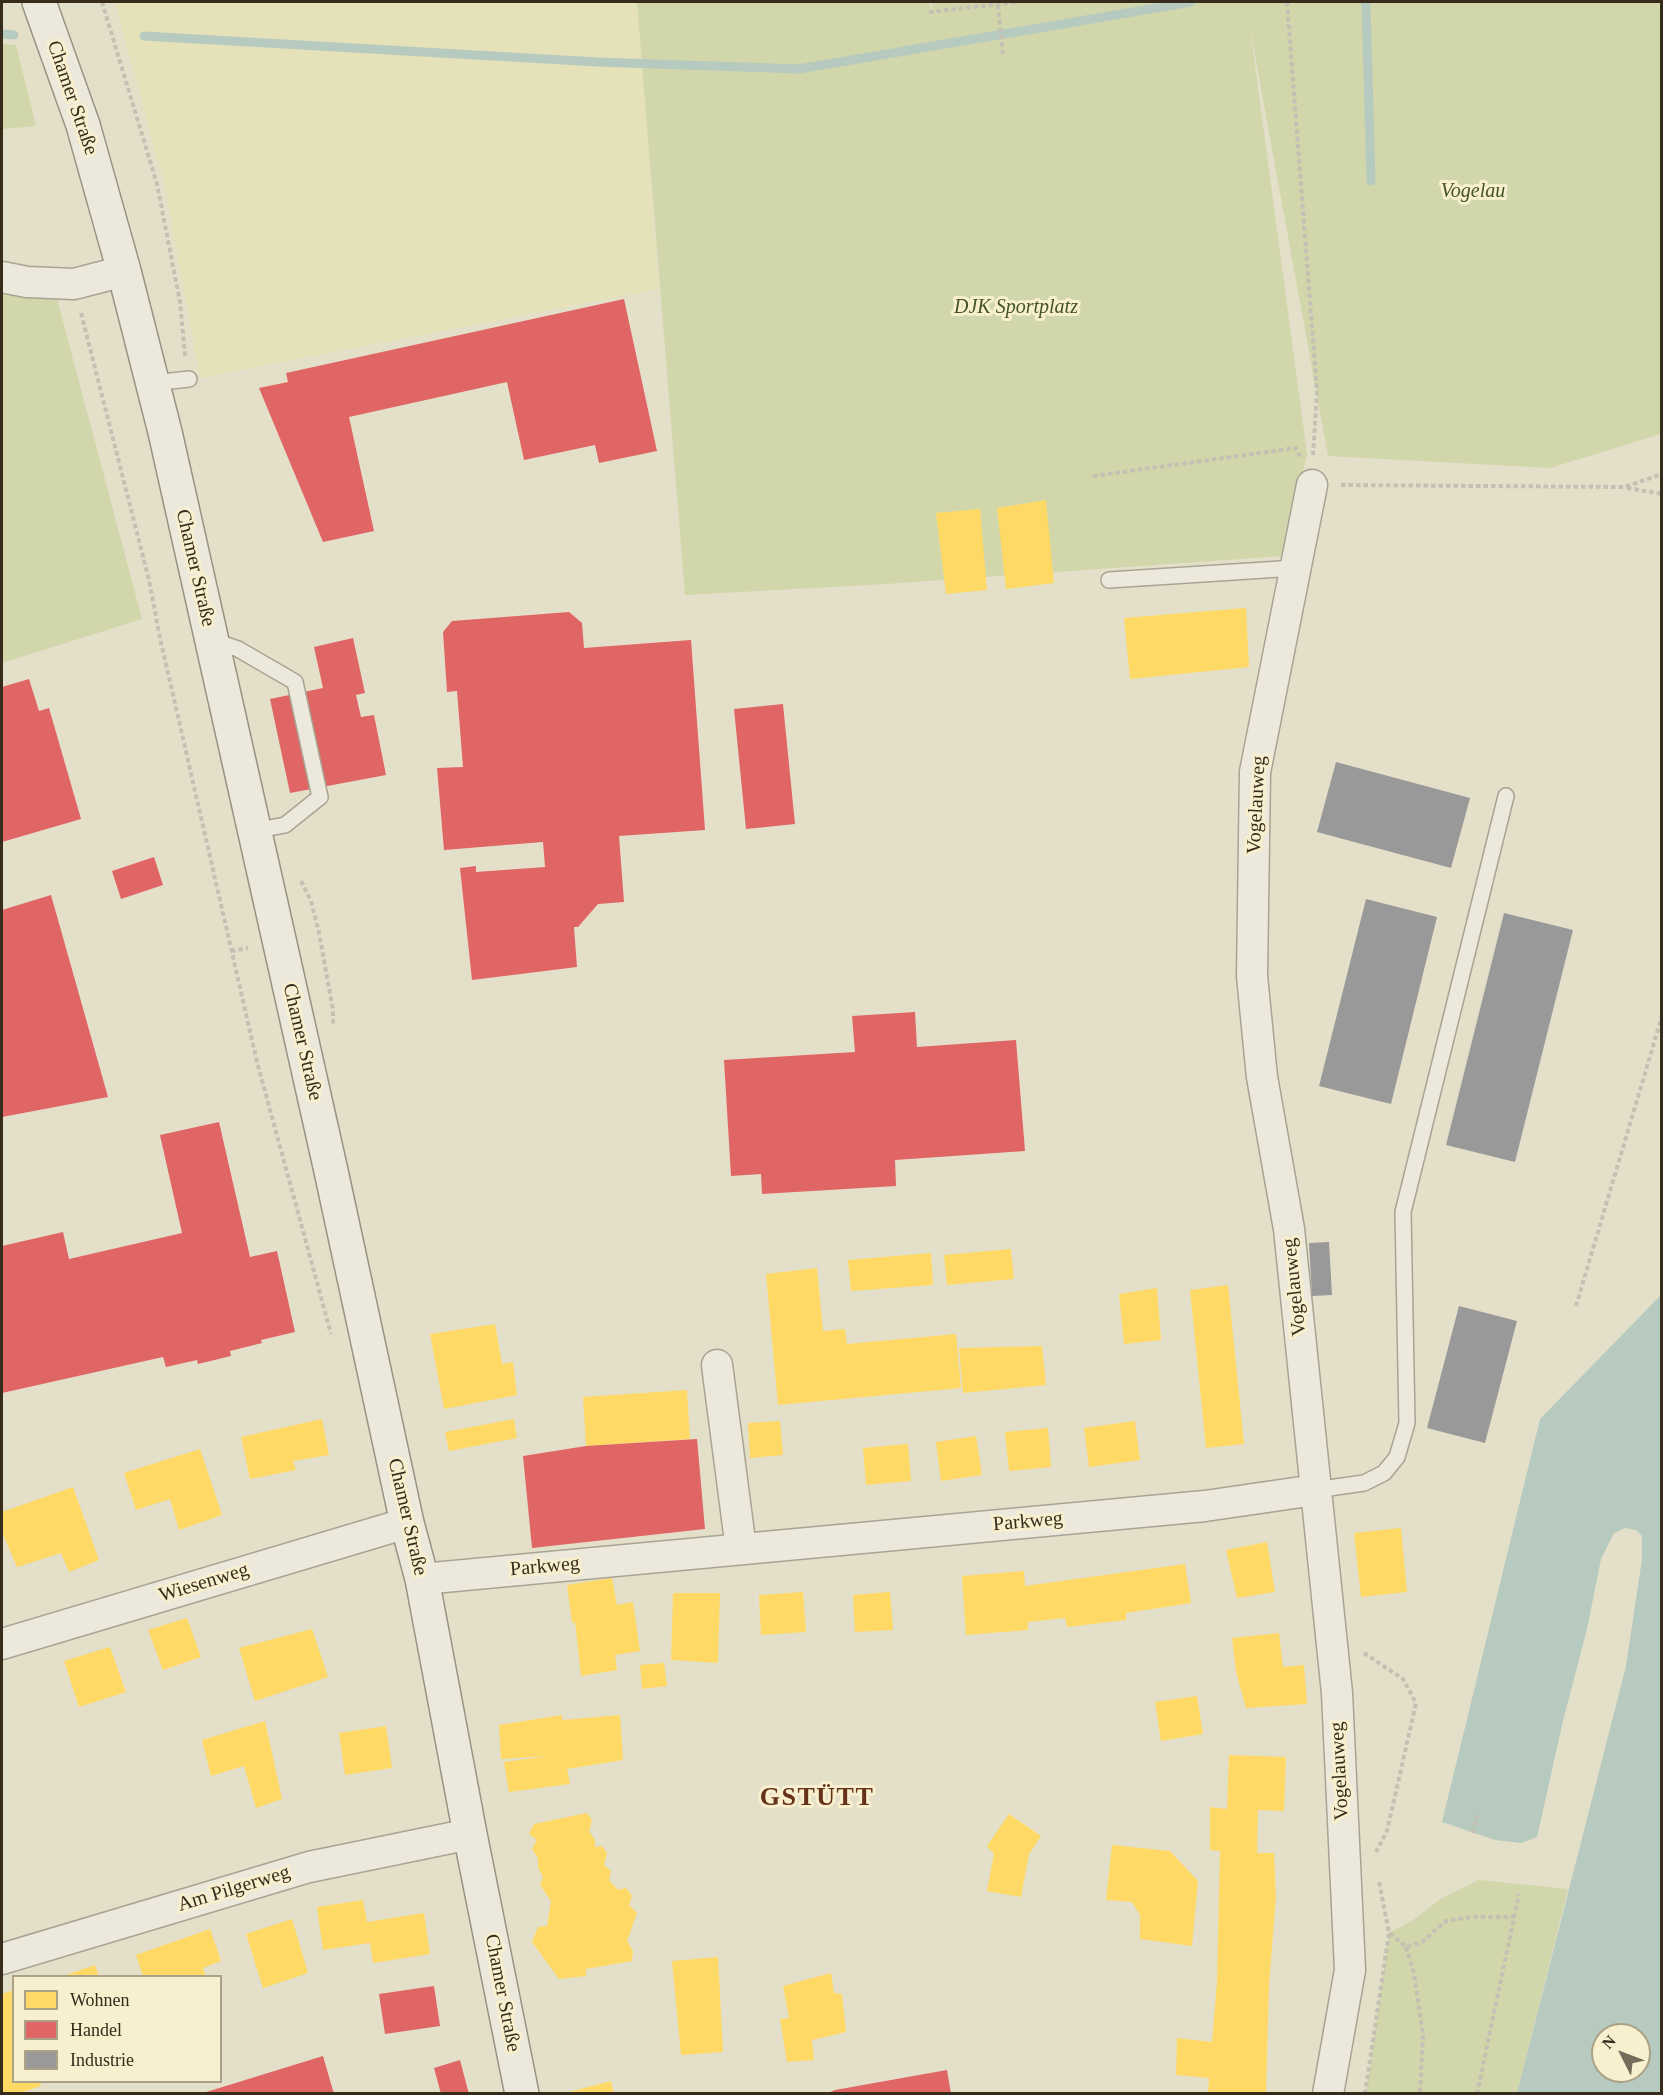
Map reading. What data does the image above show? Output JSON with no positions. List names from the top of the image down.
{
  "streets": {
    "main road": ["Chamer Straße"],
    "street": [
      "Vogelauweg",
      "Parkweg",
      "Wiesenweg",
      "Am Pilgerweg"
    ]
  },
  "crossings": [
    ["Chamer Straße", "Parkweg"],
    ["Chamer Straße", "Wiesenweg"],
    ["Chamer Straße", "Am Pilgerweg"],
    ["Vogelauweg", "Parkweg"]
  ],
  "districts": ["GSTÜTT"],
  "parks": ["Vogelau", "DJK Sportplatz"],
  "legend": ["Wohnen", "Handel", "Industrie"],
  "north": "top left"
}
